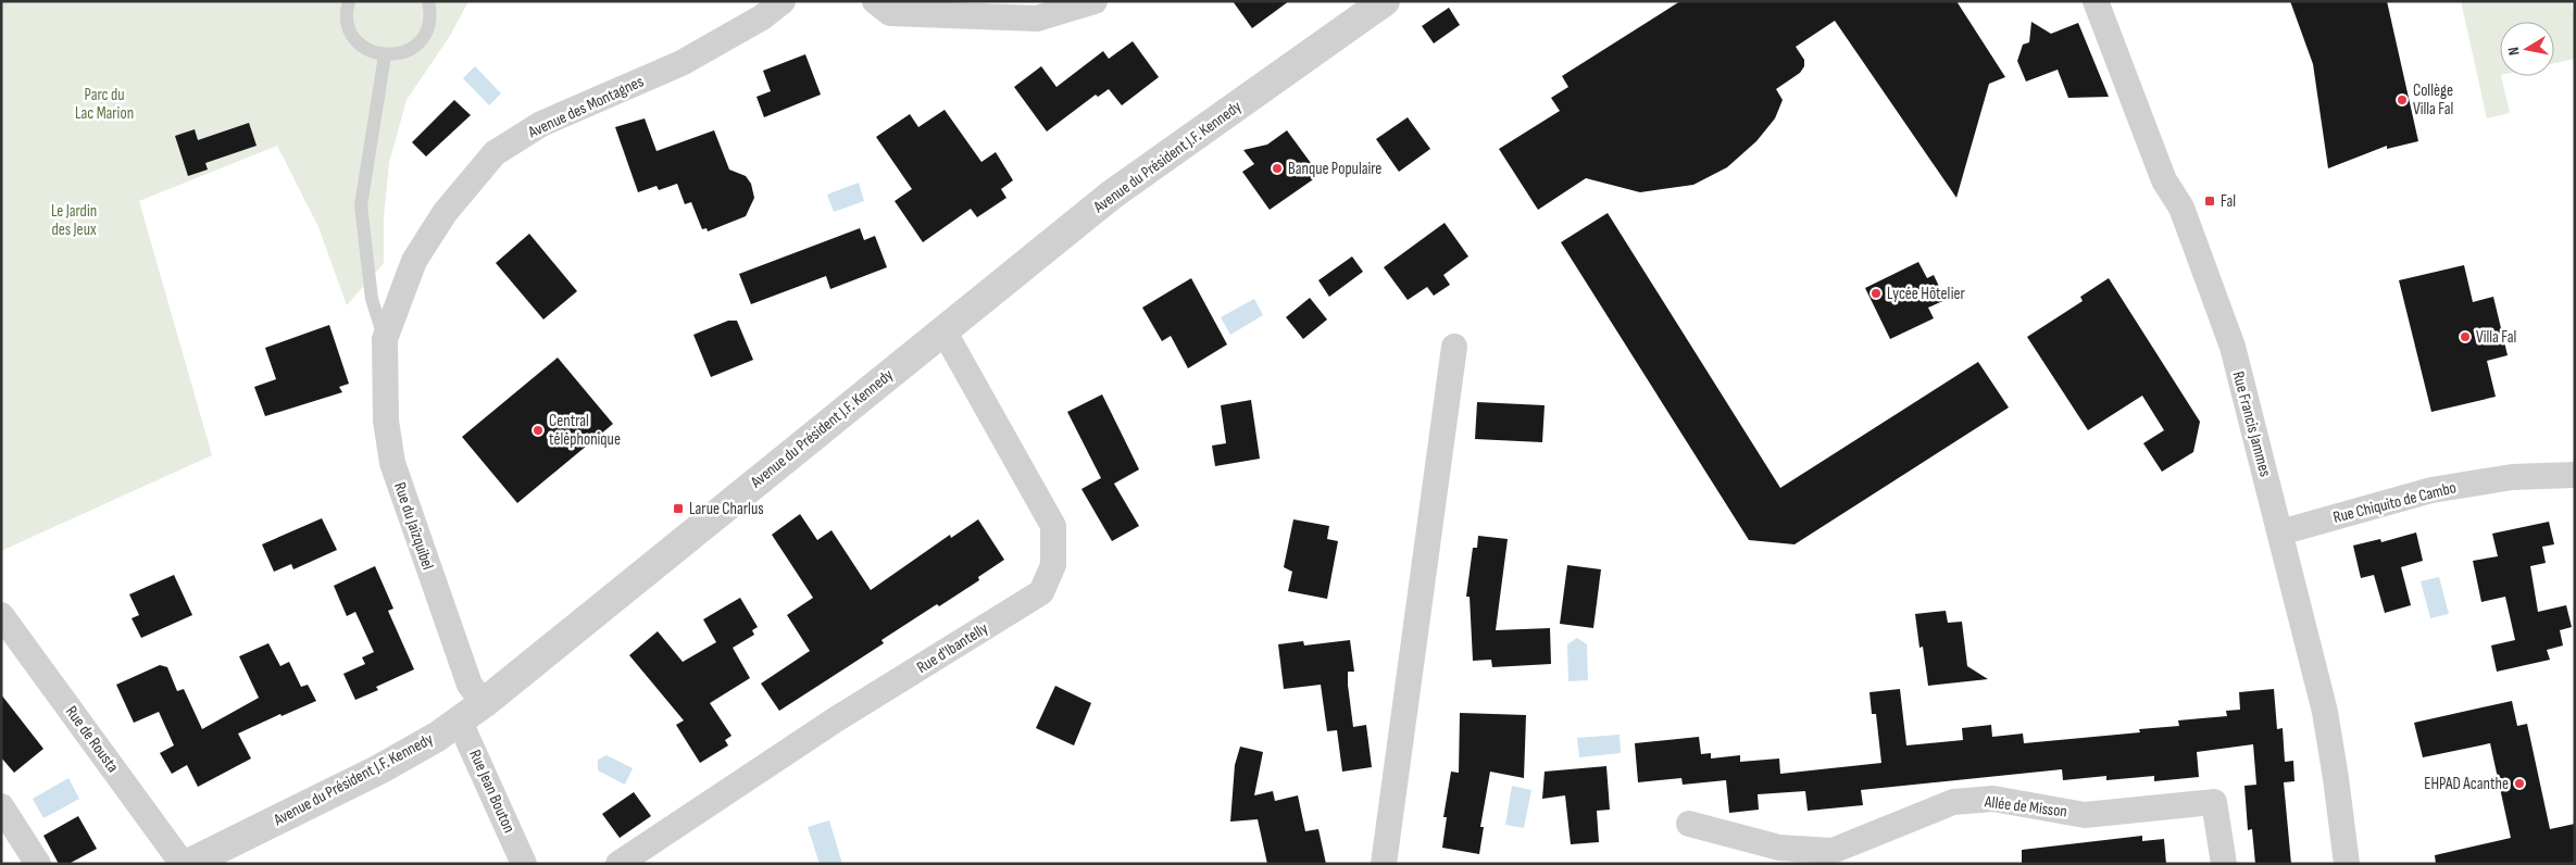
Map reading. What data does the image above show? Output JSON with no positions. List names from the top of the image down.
{
  "streets": {
    "street": [
      "Avenue des Montagnes",
      "Avenue du Président J.F. Kennedy",
      "Rue Francis Jammes",
      "Rue Chiquito de Cambo",
      "Rue du Jaïzquibel",
      "Rue d'Ibantelly",
      "Rue de Rousta",
      "Rue Jean Bouton",
      "Allée de Misson"
    ]
  },
  "crossings": [
    ["Avenue des Montagnes", "Rue du Jaïzquibel"],
    ["Avenue du Président J.F. Kennedy", "Rue du Jaïzquibel"],
    ["Avenue du Président J.F. Kennedy", "Rue d'Ibantelly"],
    ["Avenue du Président J.F. Kennedy", "Rue Jean Bouton"],
    ["Rue Francis Jammes", "Rue Chiquito de Cambo"]
  ],
  "parks": ["Parc du Lac Marion", "Le Jardin des Jeux"],
  "places": {
    "other": [
      "Collège Villa Fal",
      "Banque Populaire",
      "Lycée Hôtelier",
      "Villa Fal",
      "Central téléphonique",
      "EHPAD Acanthe"
    ],
    "transit": ["Fal", "Larue Charlus"]
  },
  "north": "left"
}
